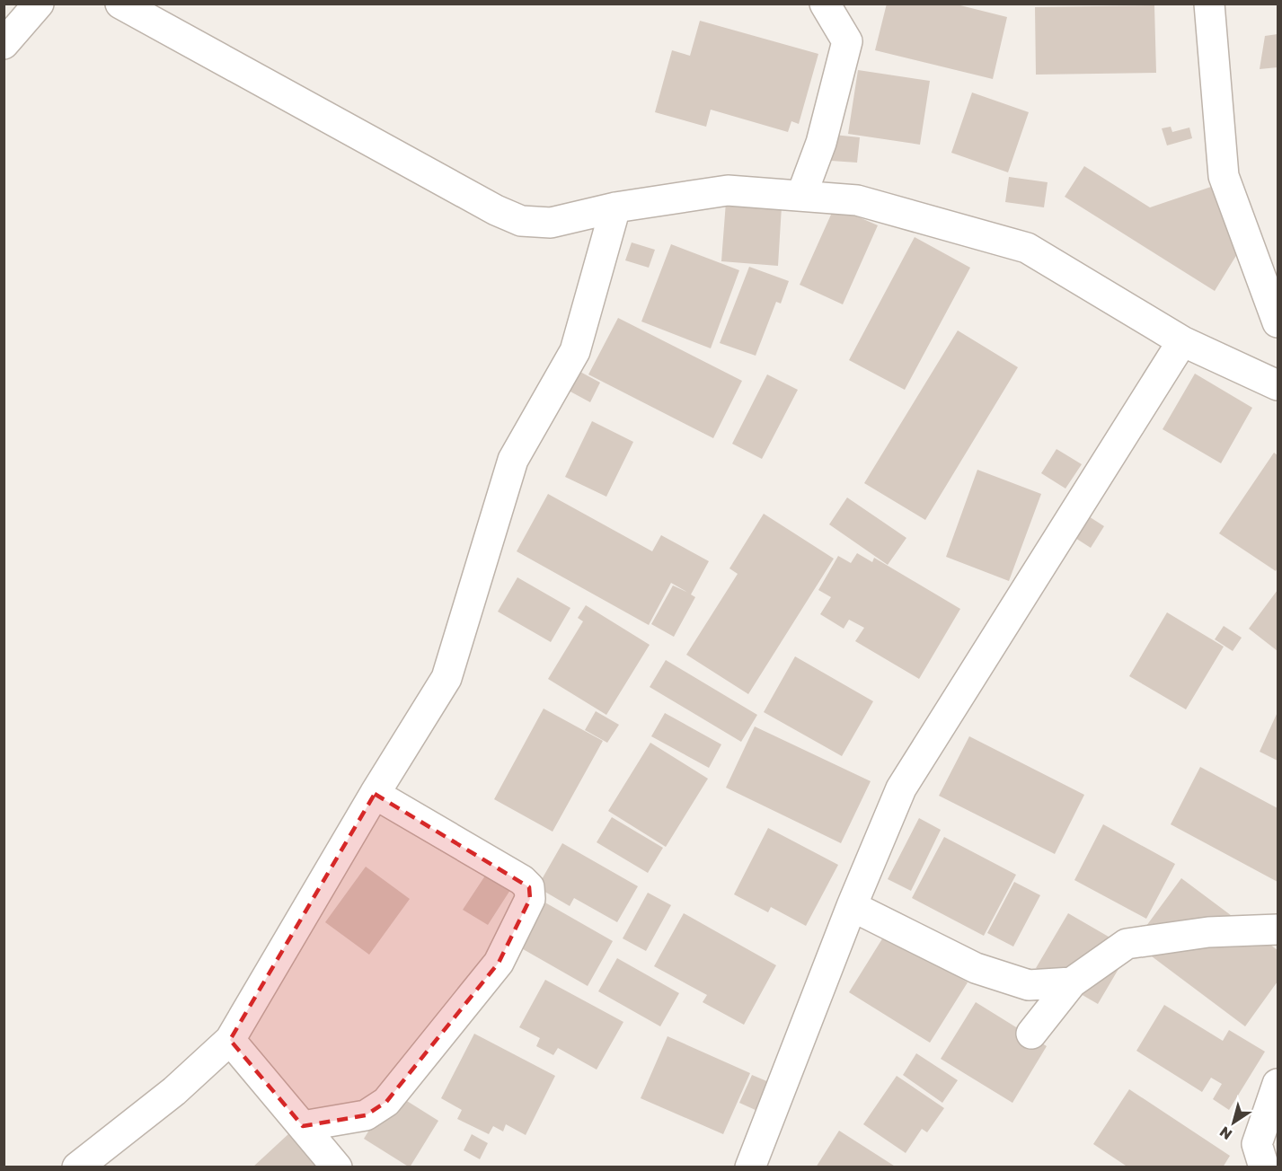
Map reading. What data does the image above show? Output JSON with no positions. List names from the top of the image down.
{
  "north": "bottom left"
}
